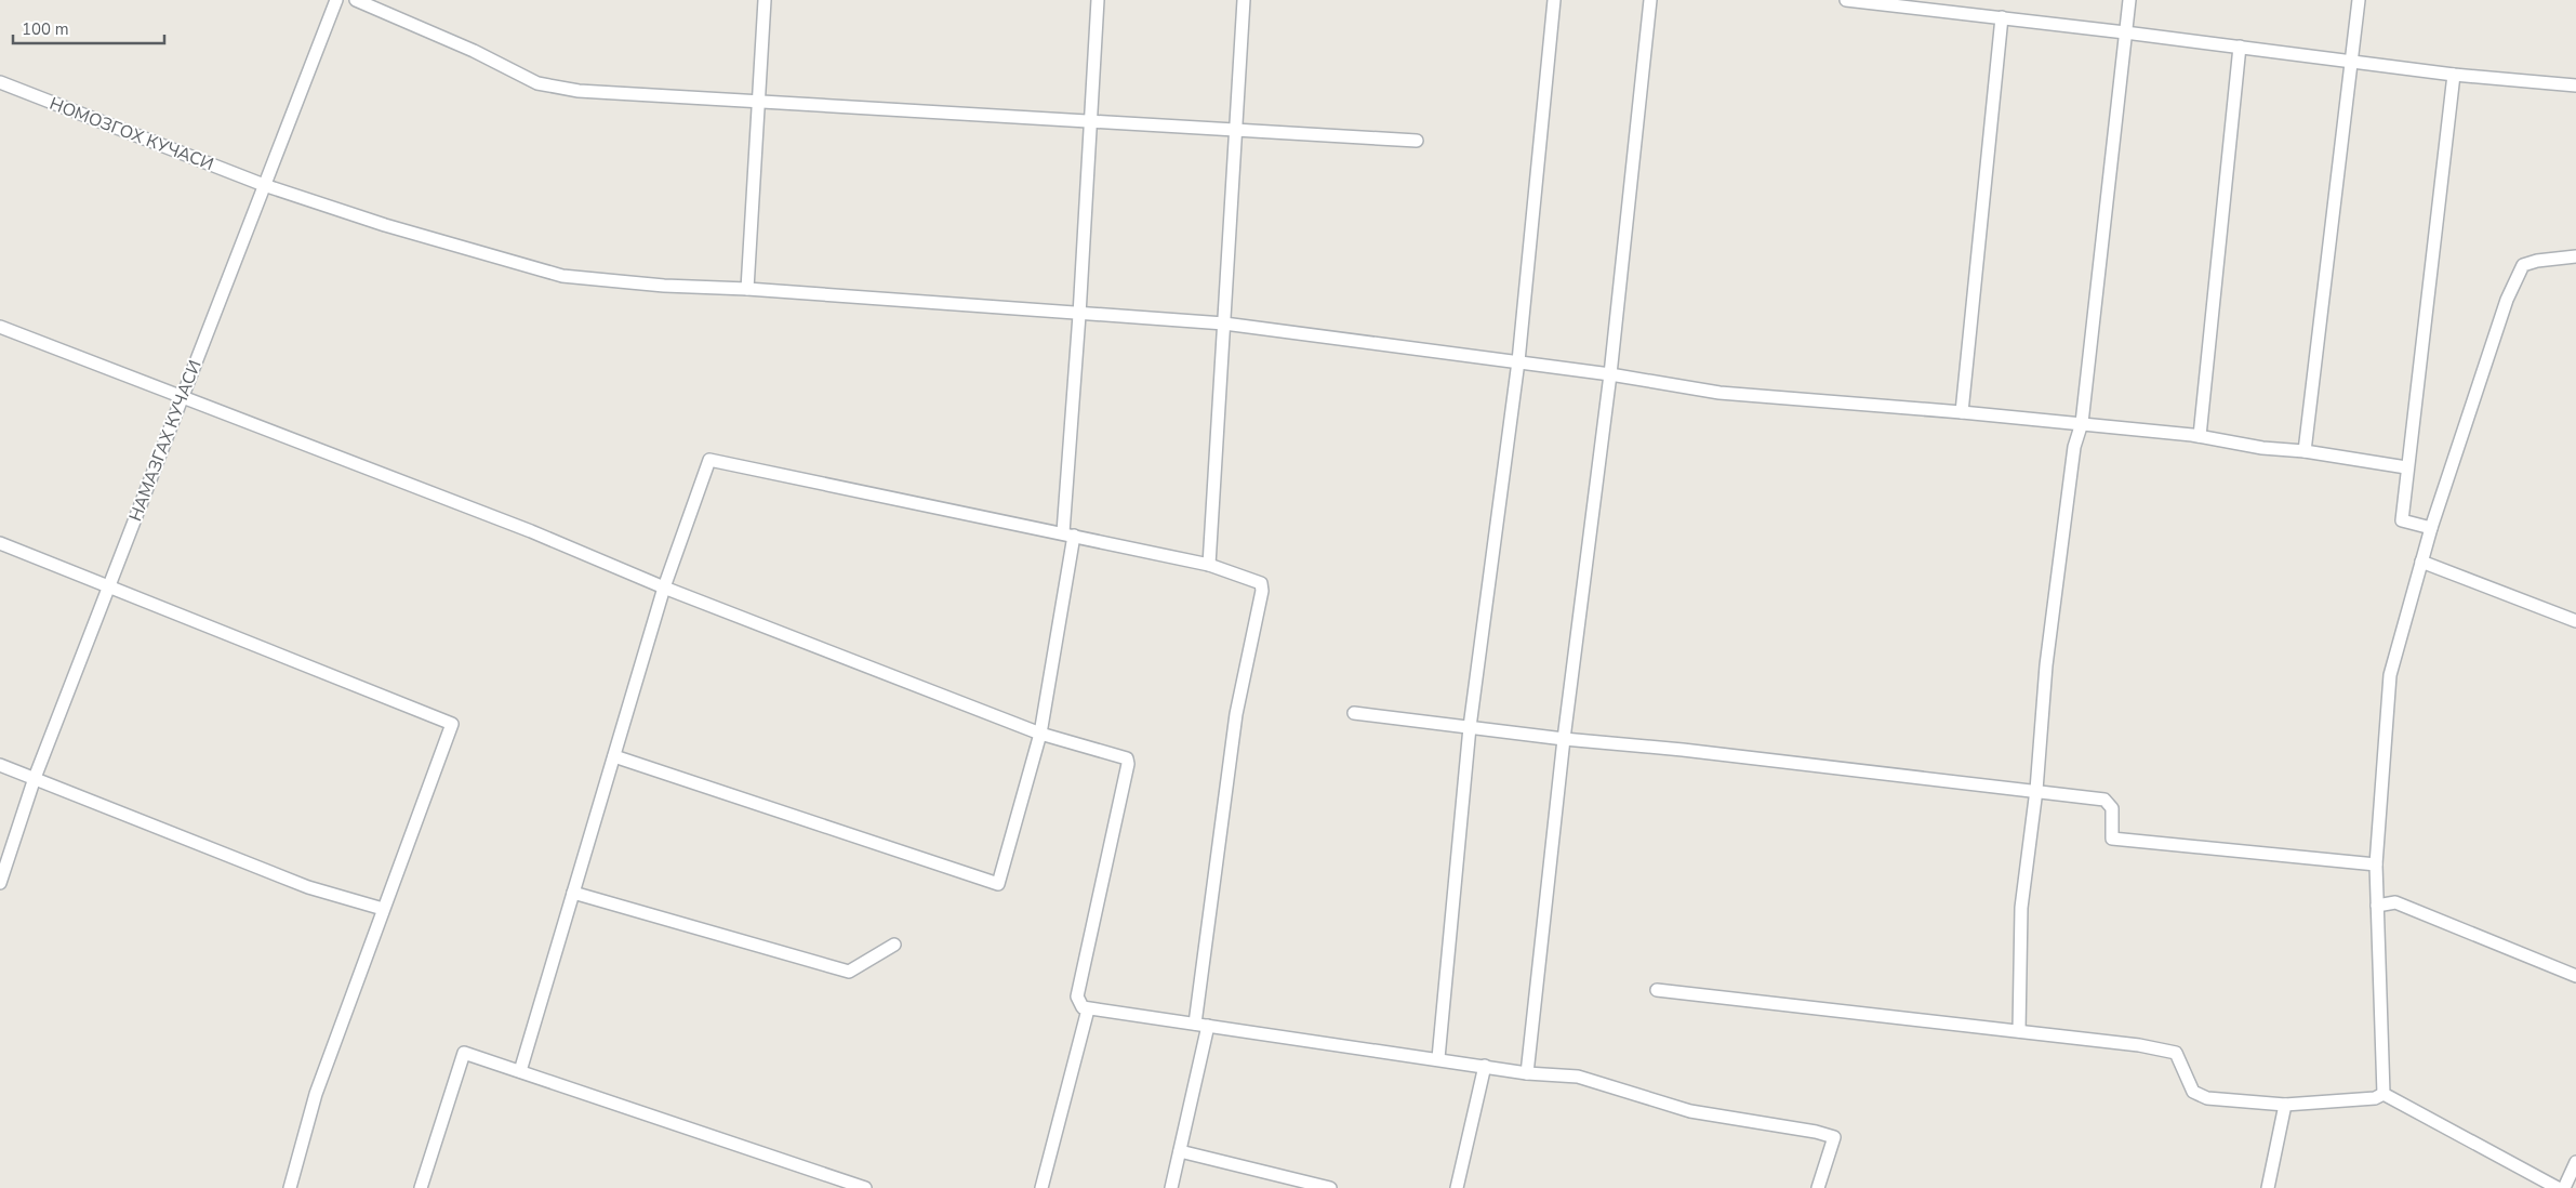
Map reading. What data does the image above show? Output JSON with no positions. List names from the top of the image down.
{
  "streets": {
    "street": ["НОМОЗГОХ КУЧАСИ", "НАМАЗГАХ КУЧАСИ"]
  },
  "crossings": [
    ["НОМОЗГОХ КУЧАСИ", "НАМАЗГАХ КУЧАСИ"]
  ],
  "scale_bar": "100 m"
}
